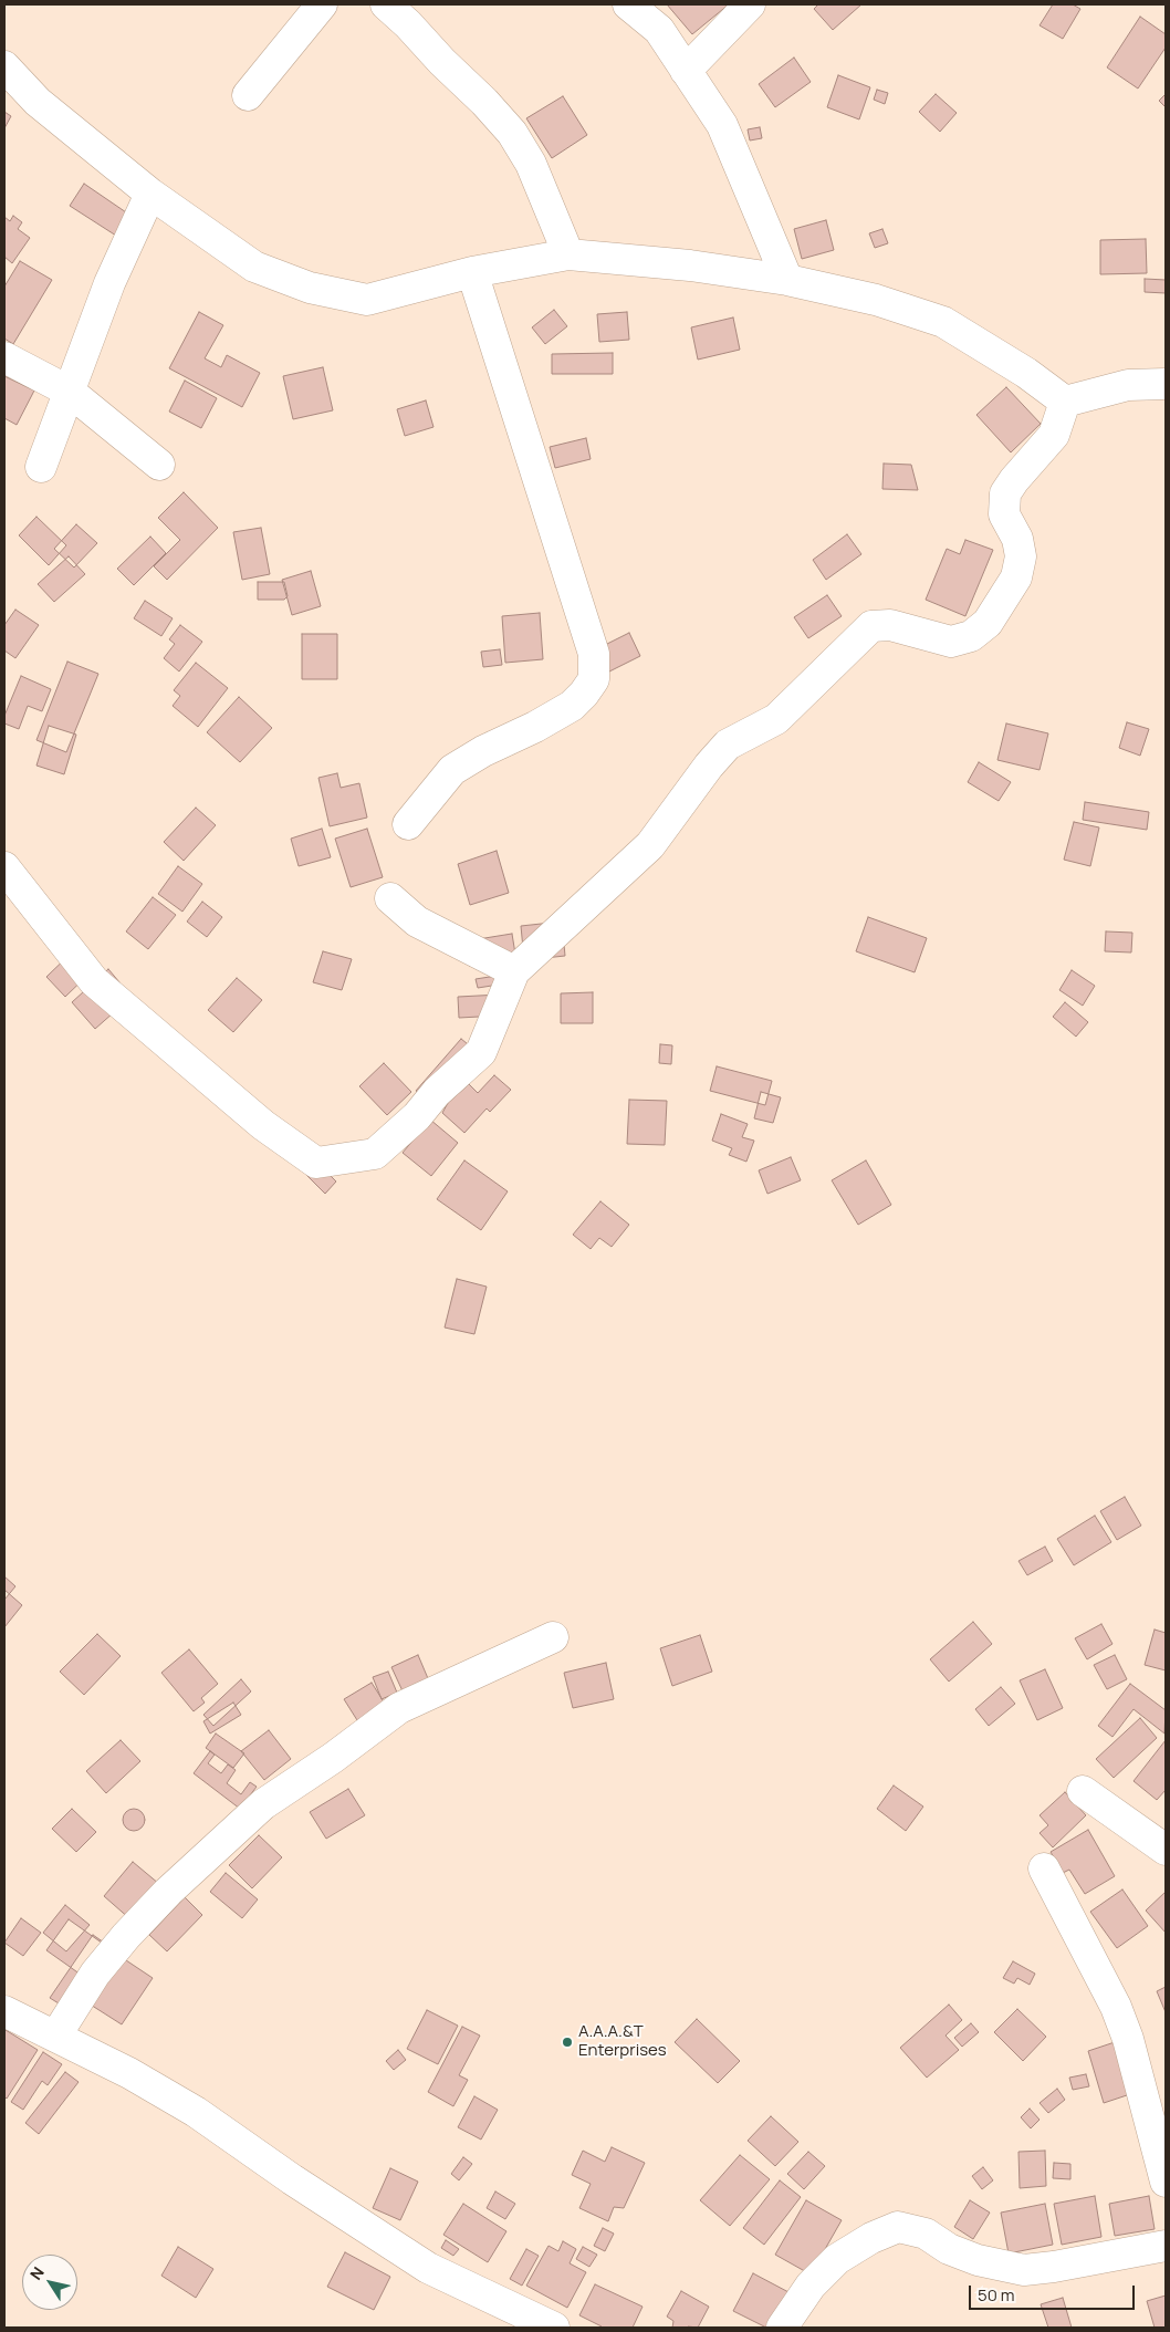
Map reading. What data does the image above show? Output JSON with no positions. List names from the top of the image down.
{
  "places": ["A.A.A.&T Enterprises"],
  "scale_bar": "50 m",
  "north": "top left"
}
